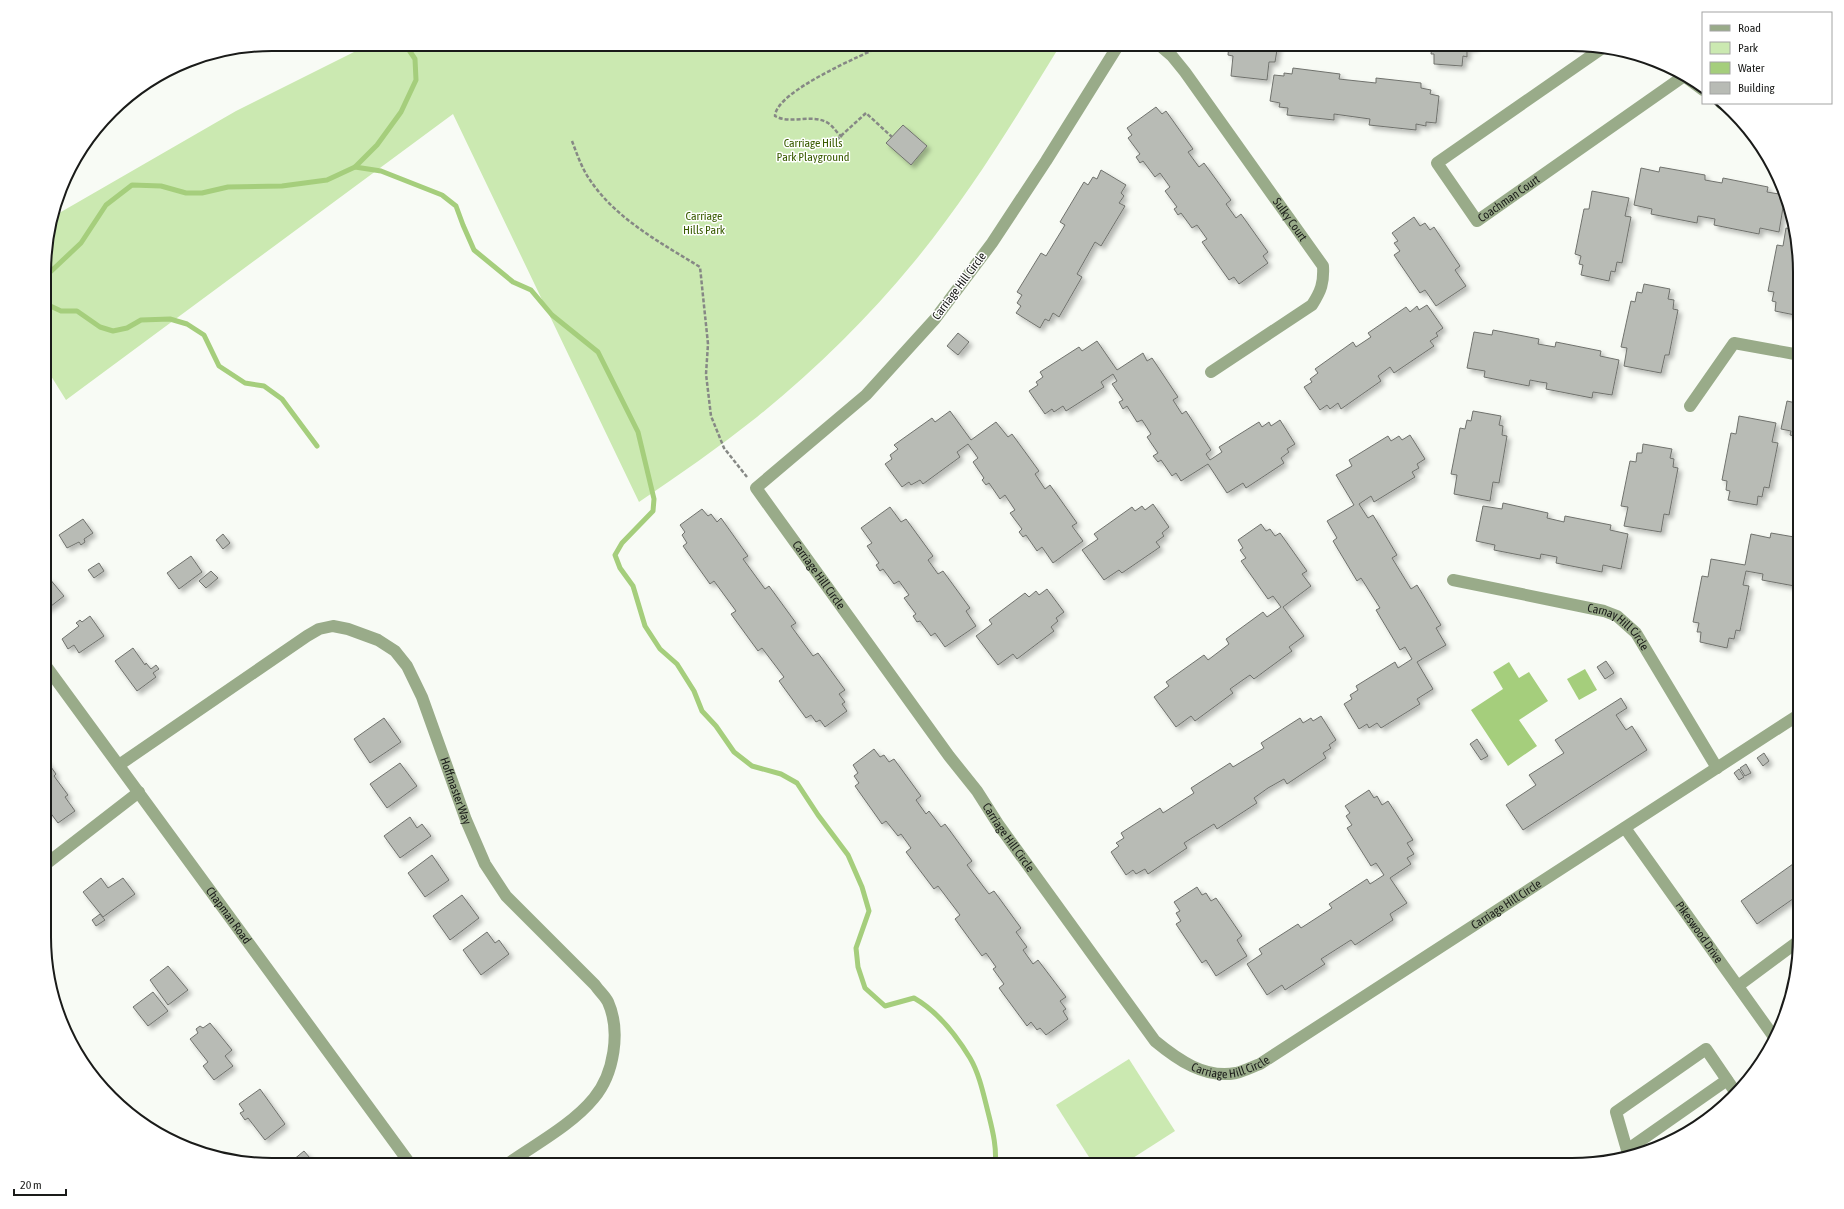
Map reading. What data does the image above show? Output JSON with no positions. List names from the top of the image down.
{
  "streets": {
    "street": [
      "Coachman Court",
      "Sulky Court",
      "Carriage Hill Circle",
      "Carnay Hill Circle",
      "Hoffmaster Way",
      "Chapman Road",
      "Pikeswood Drive"
    ]
  },
  "crossings": [
    ["Carriage Hill Circle", "Carnay Hill Circle"],
    ["Carriage Hill Circle", "Pikeswood Drive"],
    ["Hoffmaster Way", "Chapman Road"]
  ],
  "parks": ["Carriage Hills Park Playground", "Carriage Hills Park"],
  "legend": [
    "Road",
    "Park",
    "Water",
    "Building"
  ],
  "scale_bar": "20 m"
}
